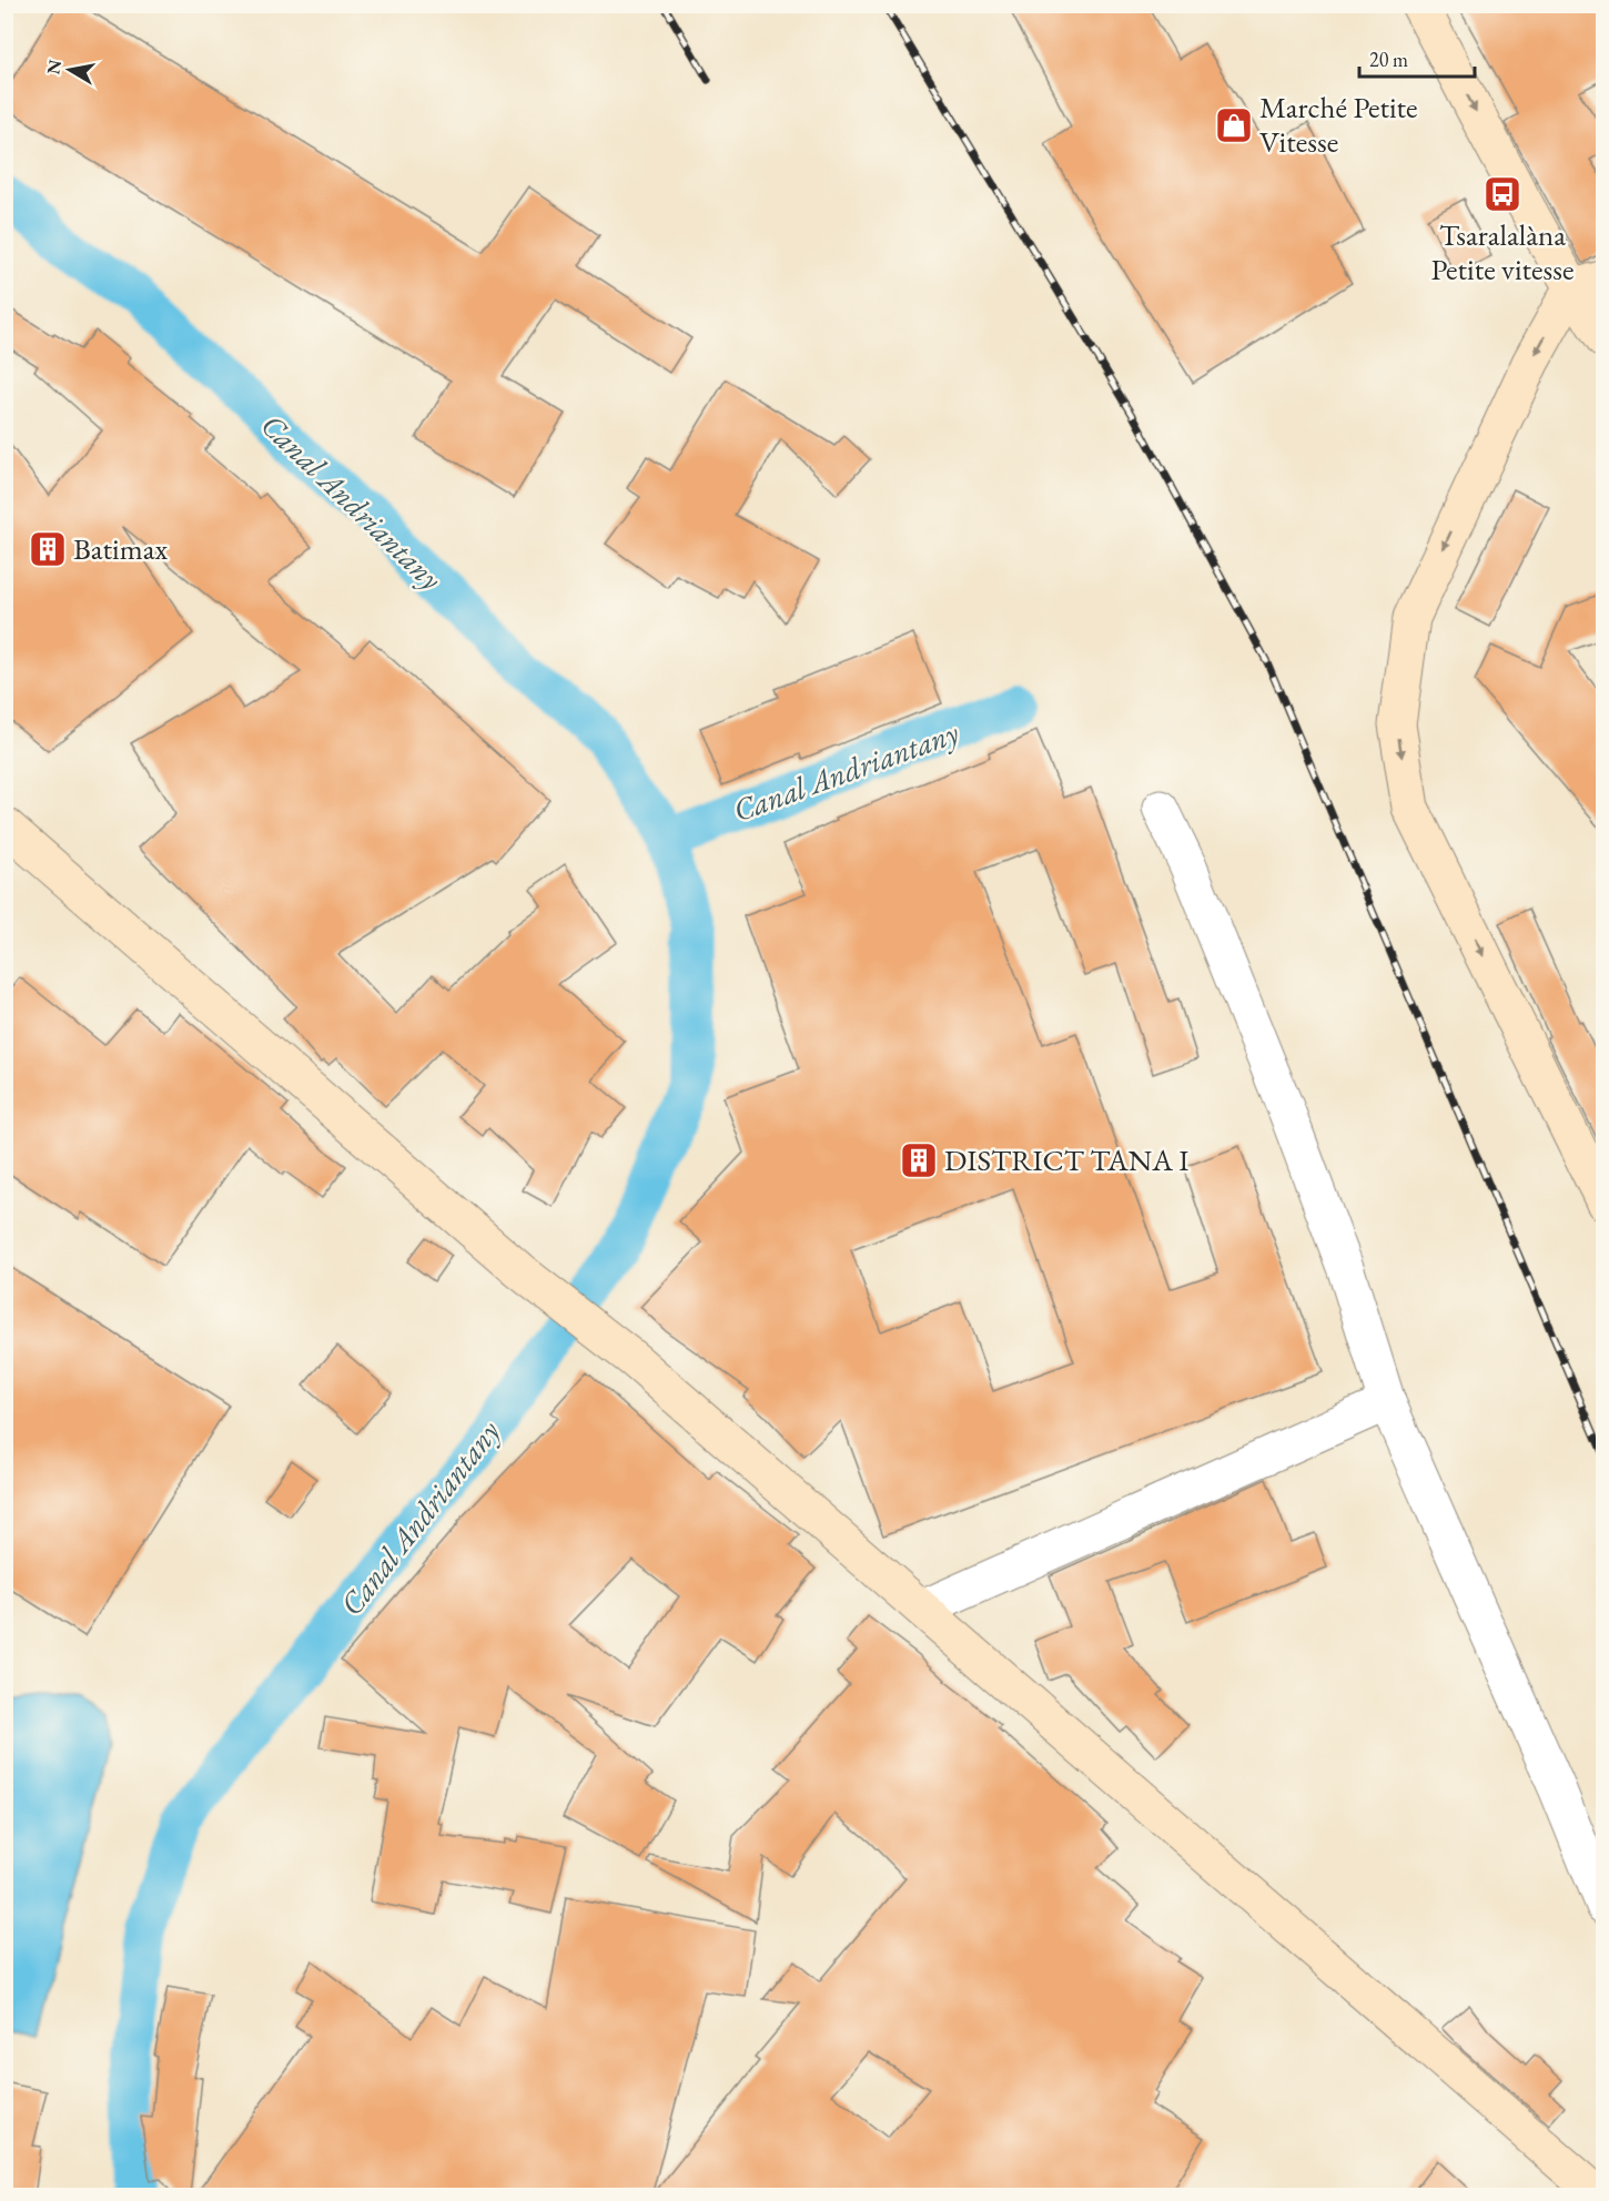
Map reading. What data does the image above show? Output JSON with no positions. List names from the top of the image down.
{
  "water": ["Canal Andriantany"],
  "places": {
    "shop": ["Marché Petite Vitesse"],
    "bus stop": ["Tsaralalàna Petite vitesse"],
    "building": ["Batimax", "DISTRICT TANA I"]
  },
  "scale_bar": "20 m",
  "north": "left"
}
